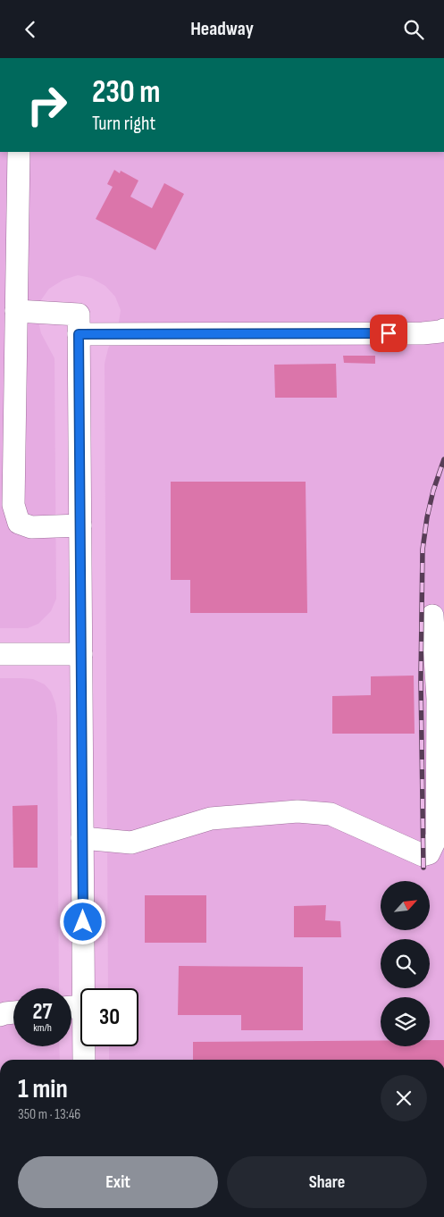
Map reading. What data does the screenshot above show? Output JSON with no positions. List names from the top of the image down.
{
  "north": "top right",
  "page": {
    "header": "Headway",
    "turn": ["230 m", "Turn right"],
    "speed": "27 km/h",
    "limit": "30",
    "heading": ["1 min", "350 m · 13:46"],
    "buttons": ["Exit", "Share"]
  }
}
